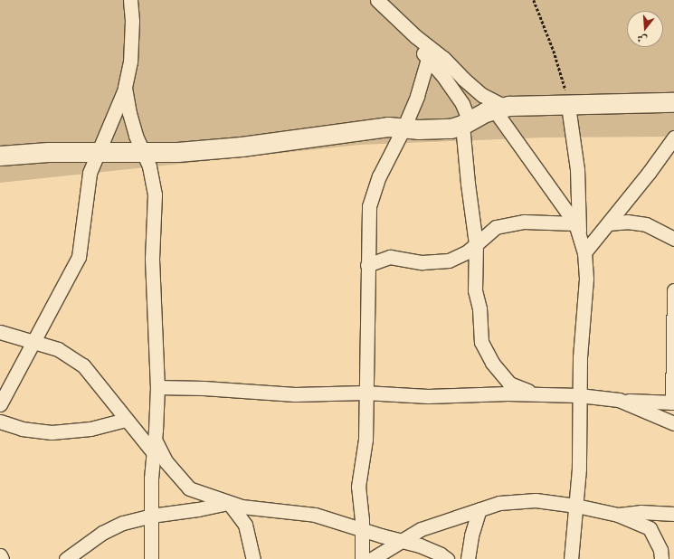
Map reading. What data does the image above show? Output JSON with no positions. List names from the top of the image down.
{
  "north": "bottom"
}
